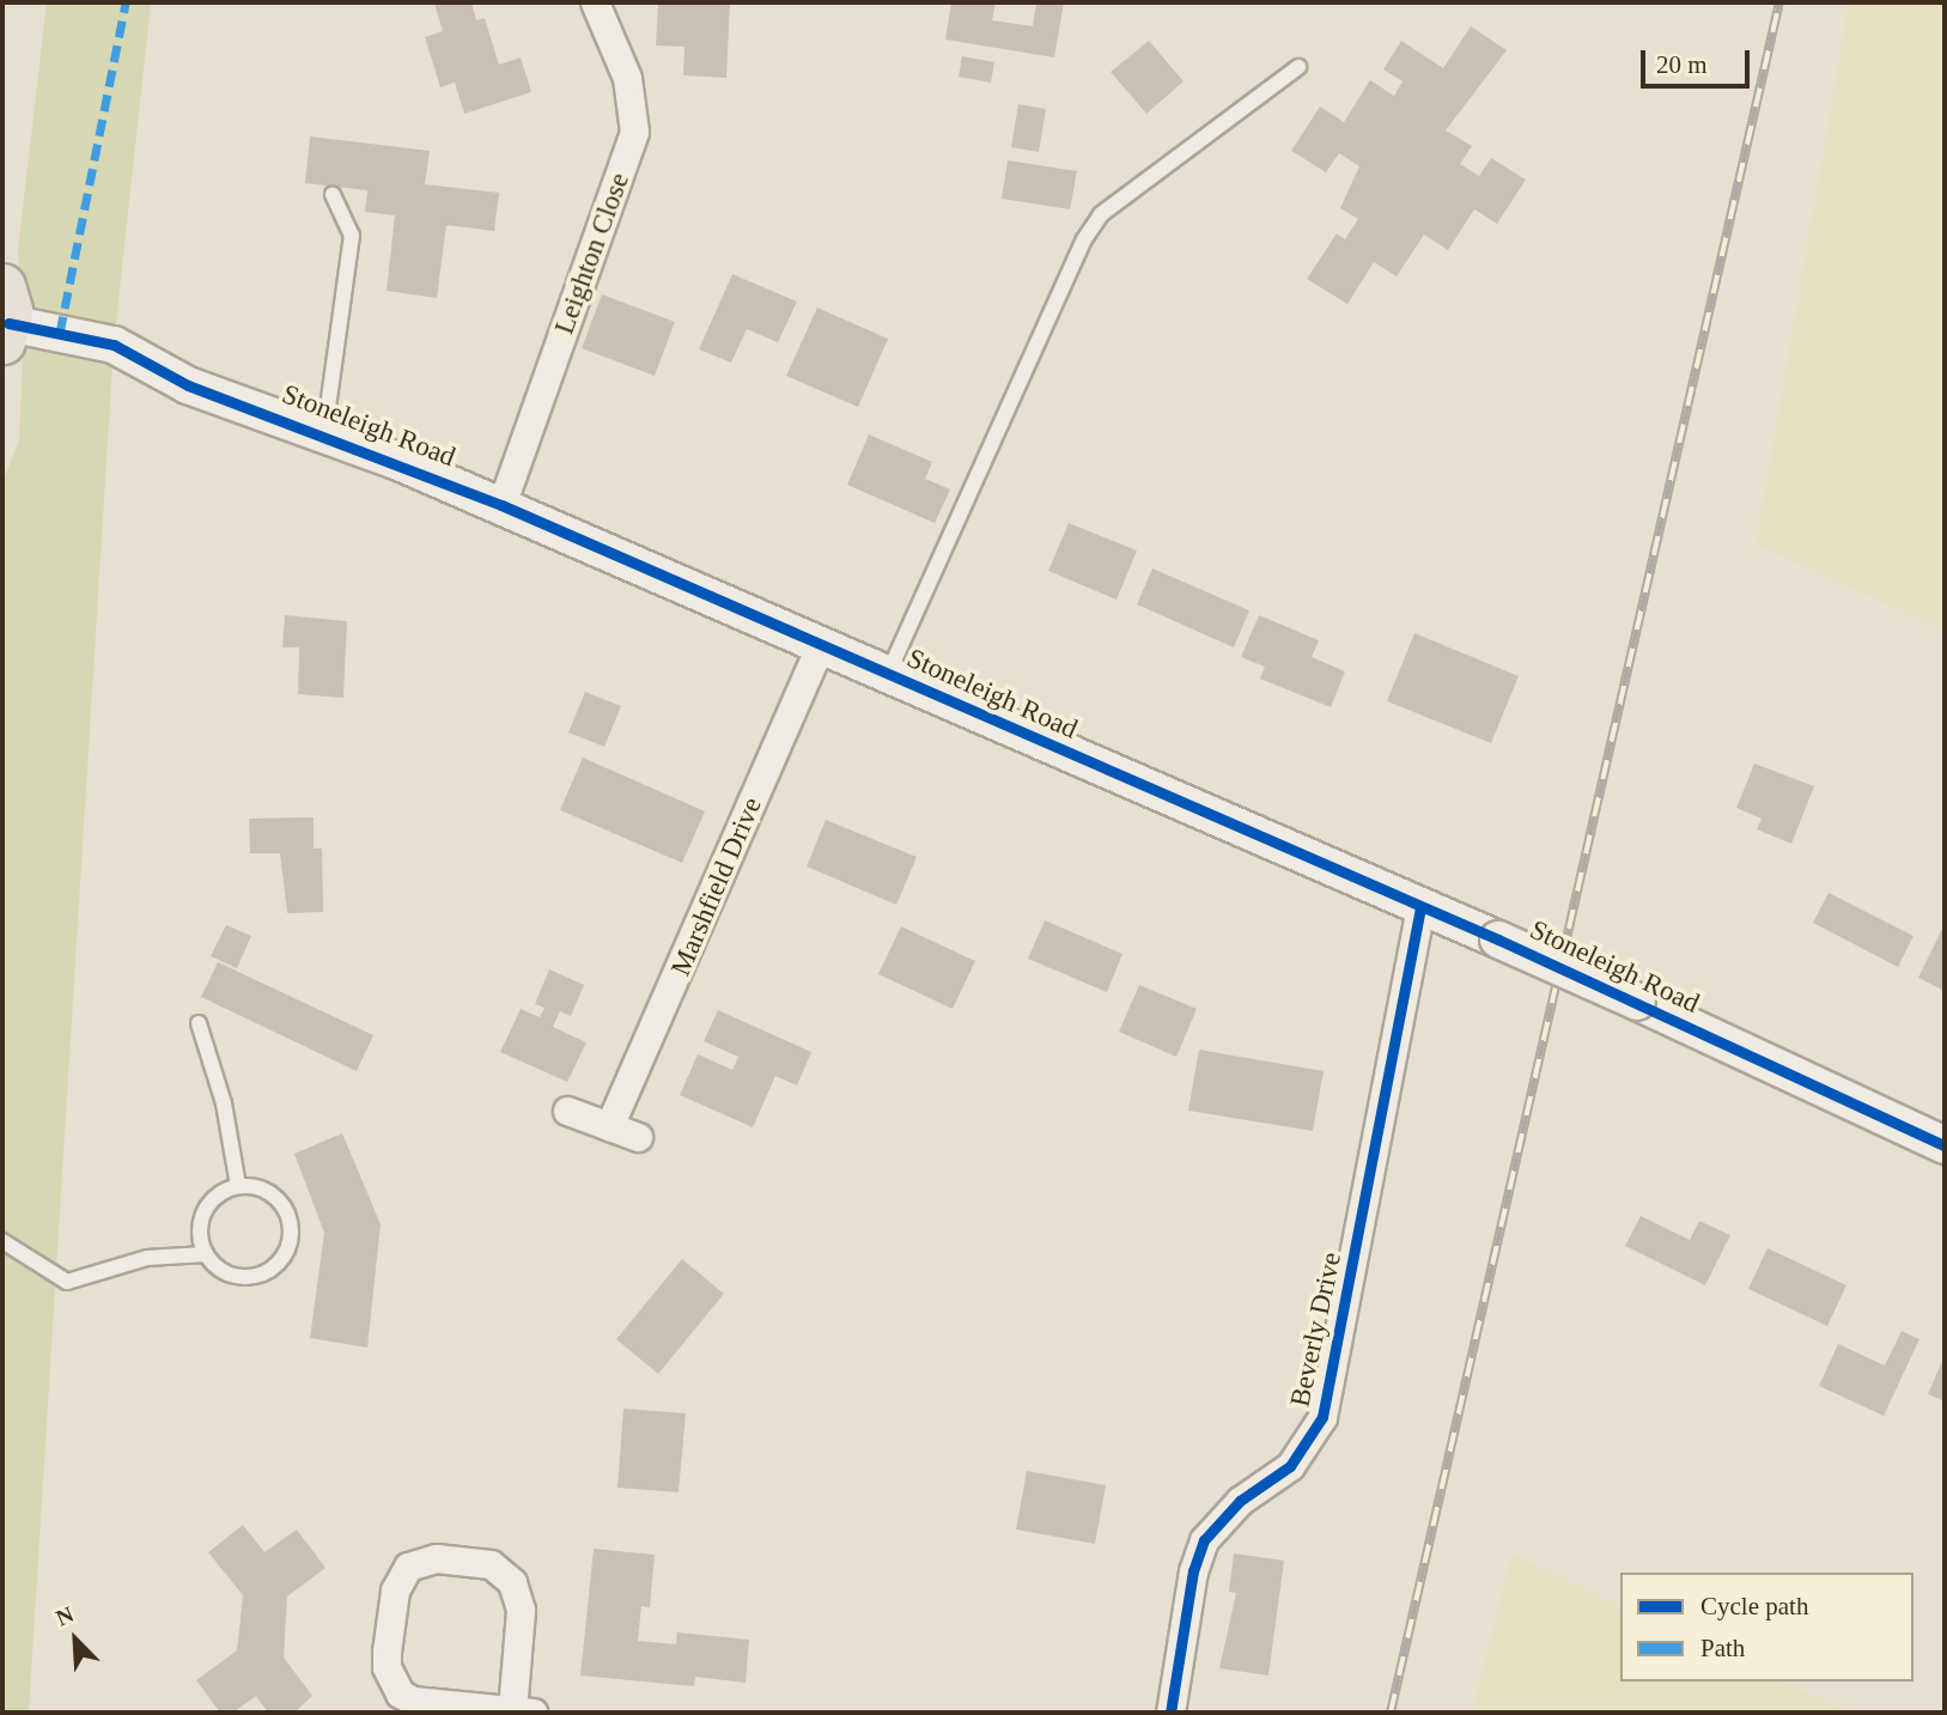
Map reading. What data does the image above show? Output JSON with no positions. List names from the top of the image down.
{
  "streets": {
    "street": [
      "Leighton Close",
      "Stoneleigh Road",
      "Marshfield Drive",
      "Beverly Drive"
    ]
  },
  "crossings": [
    ["Leighton Close", "Stoneleigh Road"],
    ["Stoneleigh Road", "Marshfield Drive"],
    ["Stoneleigh Road", "Beverly Drive"]
  ],
  "legend": ["Cycle path", "Path"],
  "scale_bar": "20 m",
  "north": "top left"
}
